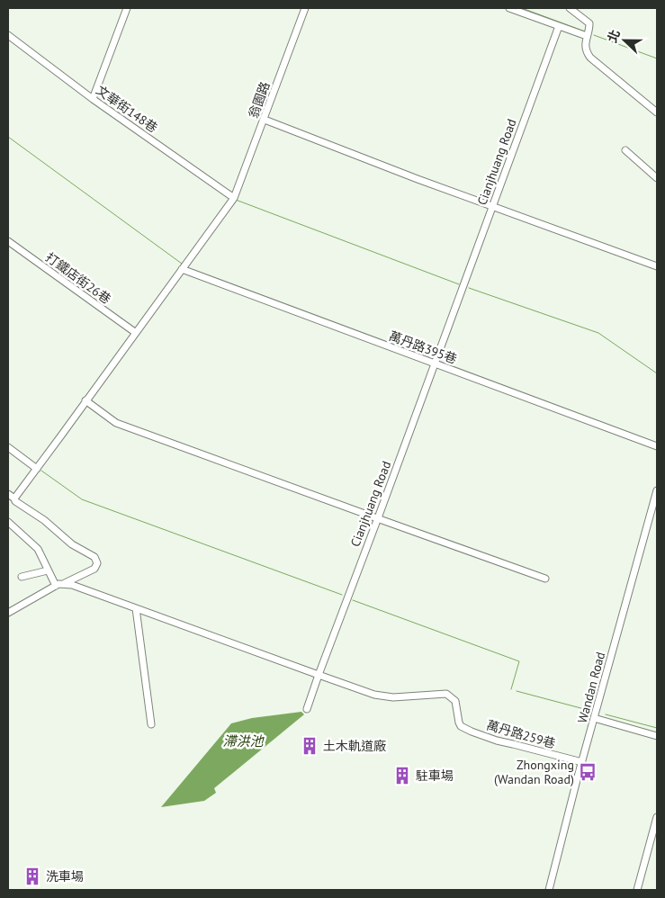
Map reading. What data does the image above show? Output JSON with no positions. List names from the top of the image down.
{
  "streets": {
    "street": [
      "翁園路",
      "文華街148巷",
      "Cianjhuang Road",
      "打鐵店街26巷",
      "萬丹路395巷",
      "Wandan Road",
      "萬丹路259巷"
    ]
  },
  "crossings": [
    ["翁園路", "文華街148巷"],
    ["翁園路", "打鐵店街26巷"],
    ["翁園路", "萬丹路395巷"],
    ["Cianjhuang Road", "萬丹路395巷"],
    ["Cianjhuang Road", "萬丹路259巷"],
    ["Wandan Road", "萬丹路259巷"]
  ],
  "water": ["滯洪池"],
  "places": {
    "building": ["土木軌道廠", "駐車場", "洗車場"],
    "bus stop": ["Zhongxing (Wandan Road)"]
  },
  "north": "left"
}
